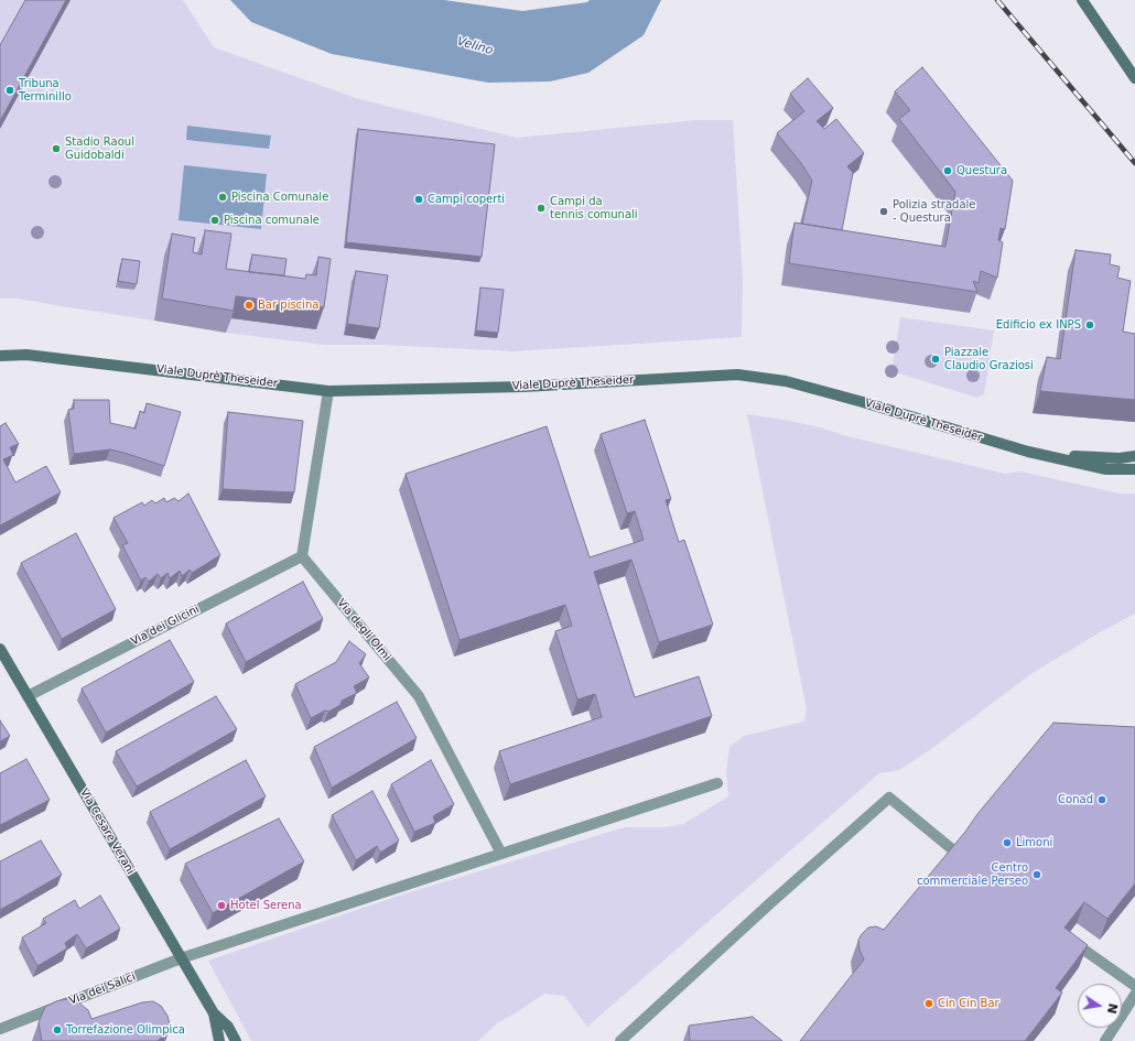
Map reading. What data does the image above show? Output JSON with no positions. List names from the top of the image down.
{
  "streets": {
    "street": [
      "Viale Duprè Theseider",
      "Via dei Glicini",
      "Via degli Olmi",
      "Via Cesare Verani",
      "Via dei Salici"
    ]
  },
  "crossings": [
    ["Via dei Glicini", "Via degli Olmi"],
    ["Via dei Glicini", "Via Cesare Verani"],
    ["Via degli Olmi", "Via dei Salici"],
    ["Via Cesare Verani", "Via dei Salici"]
  ],
  "water": ["Velino"],
  "places": [
    "Tribuna Terminillo",
    "Stadio Raoul Guidobaldi",
    "Questura",
    "Piscina Comunale",
    "Campi coperti",
    "Campi da tennis comunali",
    "Polizia stradale - Questura",
    "Piscina comunale",
    "Bar piscina",
    "Edificio ex INPS",
    "Piazzale Claudio Graziosi",
    "Conad",
    "Limoni",
    "Centro commerciale Perseo",
    "Hotel Serena",
    "Cin Cin Bar",
    "Torrefazione Olimpica"
  ],
  "north": "right"
}
